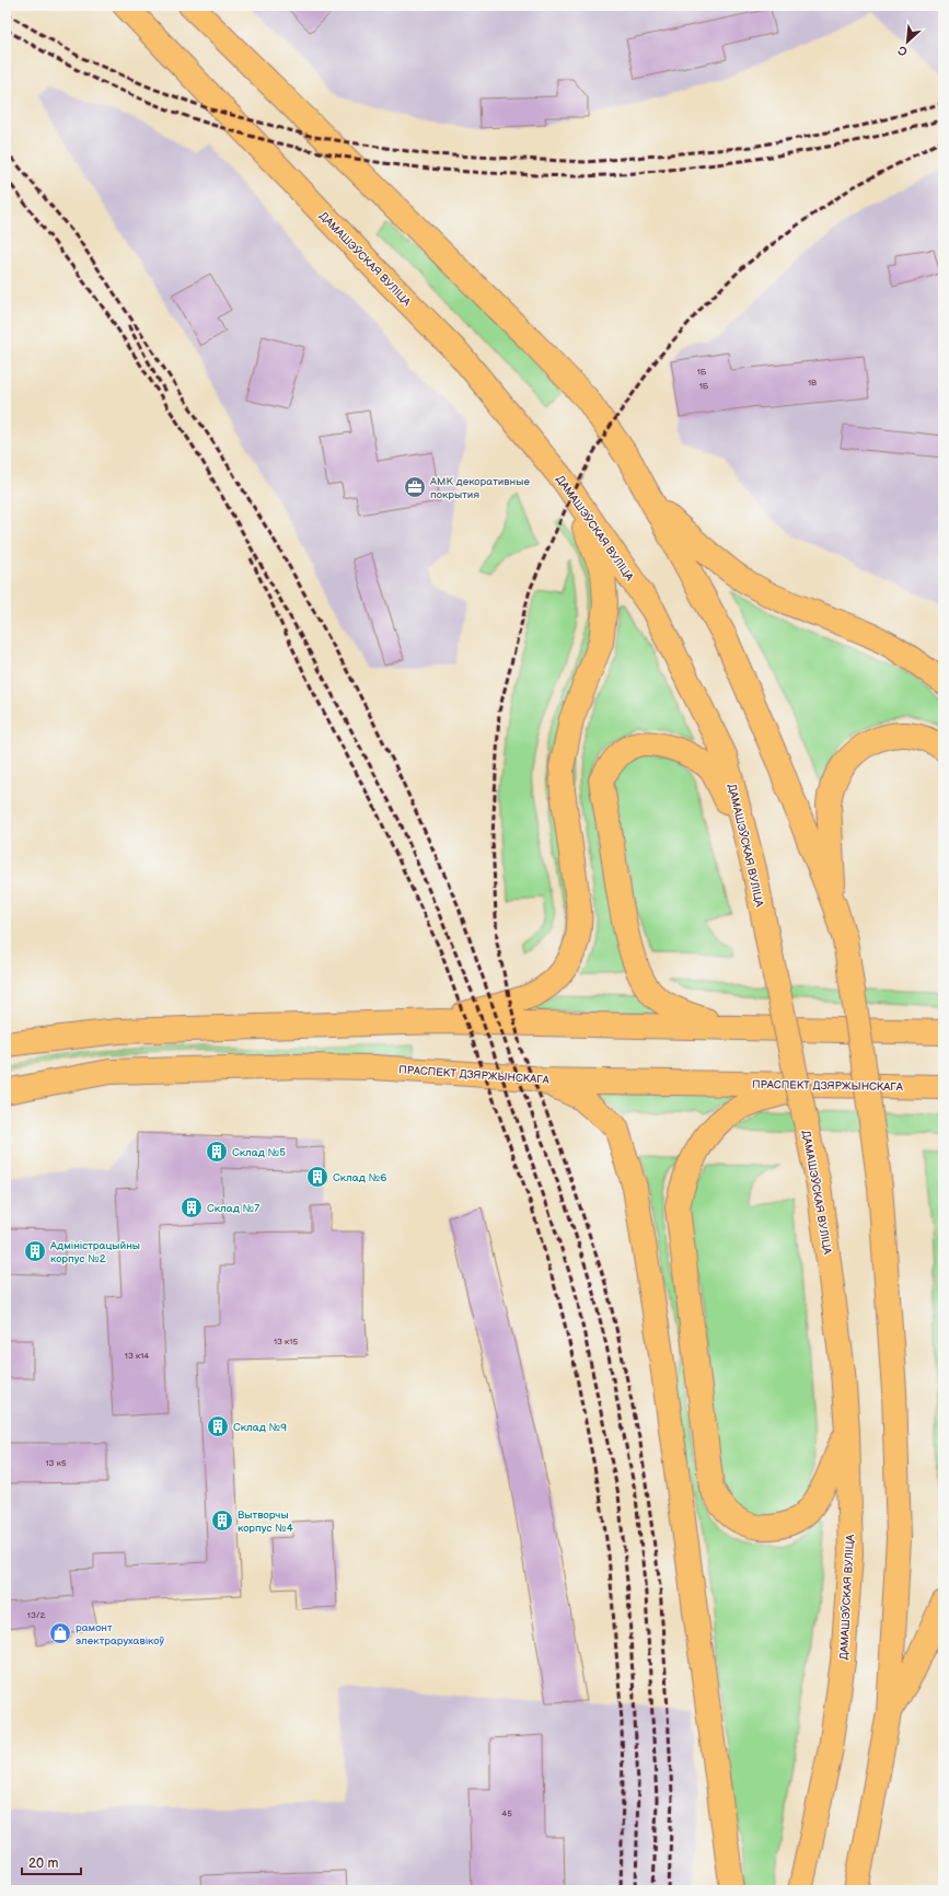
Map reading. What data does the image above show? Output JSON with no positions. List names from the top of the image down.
{
  "streets": {
    "main road": ["ДАМАШЭЎСКАЯ ВУЛІЦА", "ПРАСПЕКТ ДЗЯРЖЫНСКАГА"]
  },
  "places": {
    "office": ["АМК декоративные покрытия"],
    "building": [
      "Склад №5",
      "Склад №6",
      "Склад №7",
      "Адміністрацыйны корпус №2",
      "Склад №9",
      "Вытворчы корпус №4"
    ],
    "shop": ["рамонт электрарухавікоў"]
  },
  "house_numbers": [
    "1Б",
    "1В",
    "1Б",
    "13 к15",
    "13 к14",
    "13 к5",
    "13/2",
    "45"
  ],
  "scale_bar": "20 m",
  "north": "bottom left"
}
